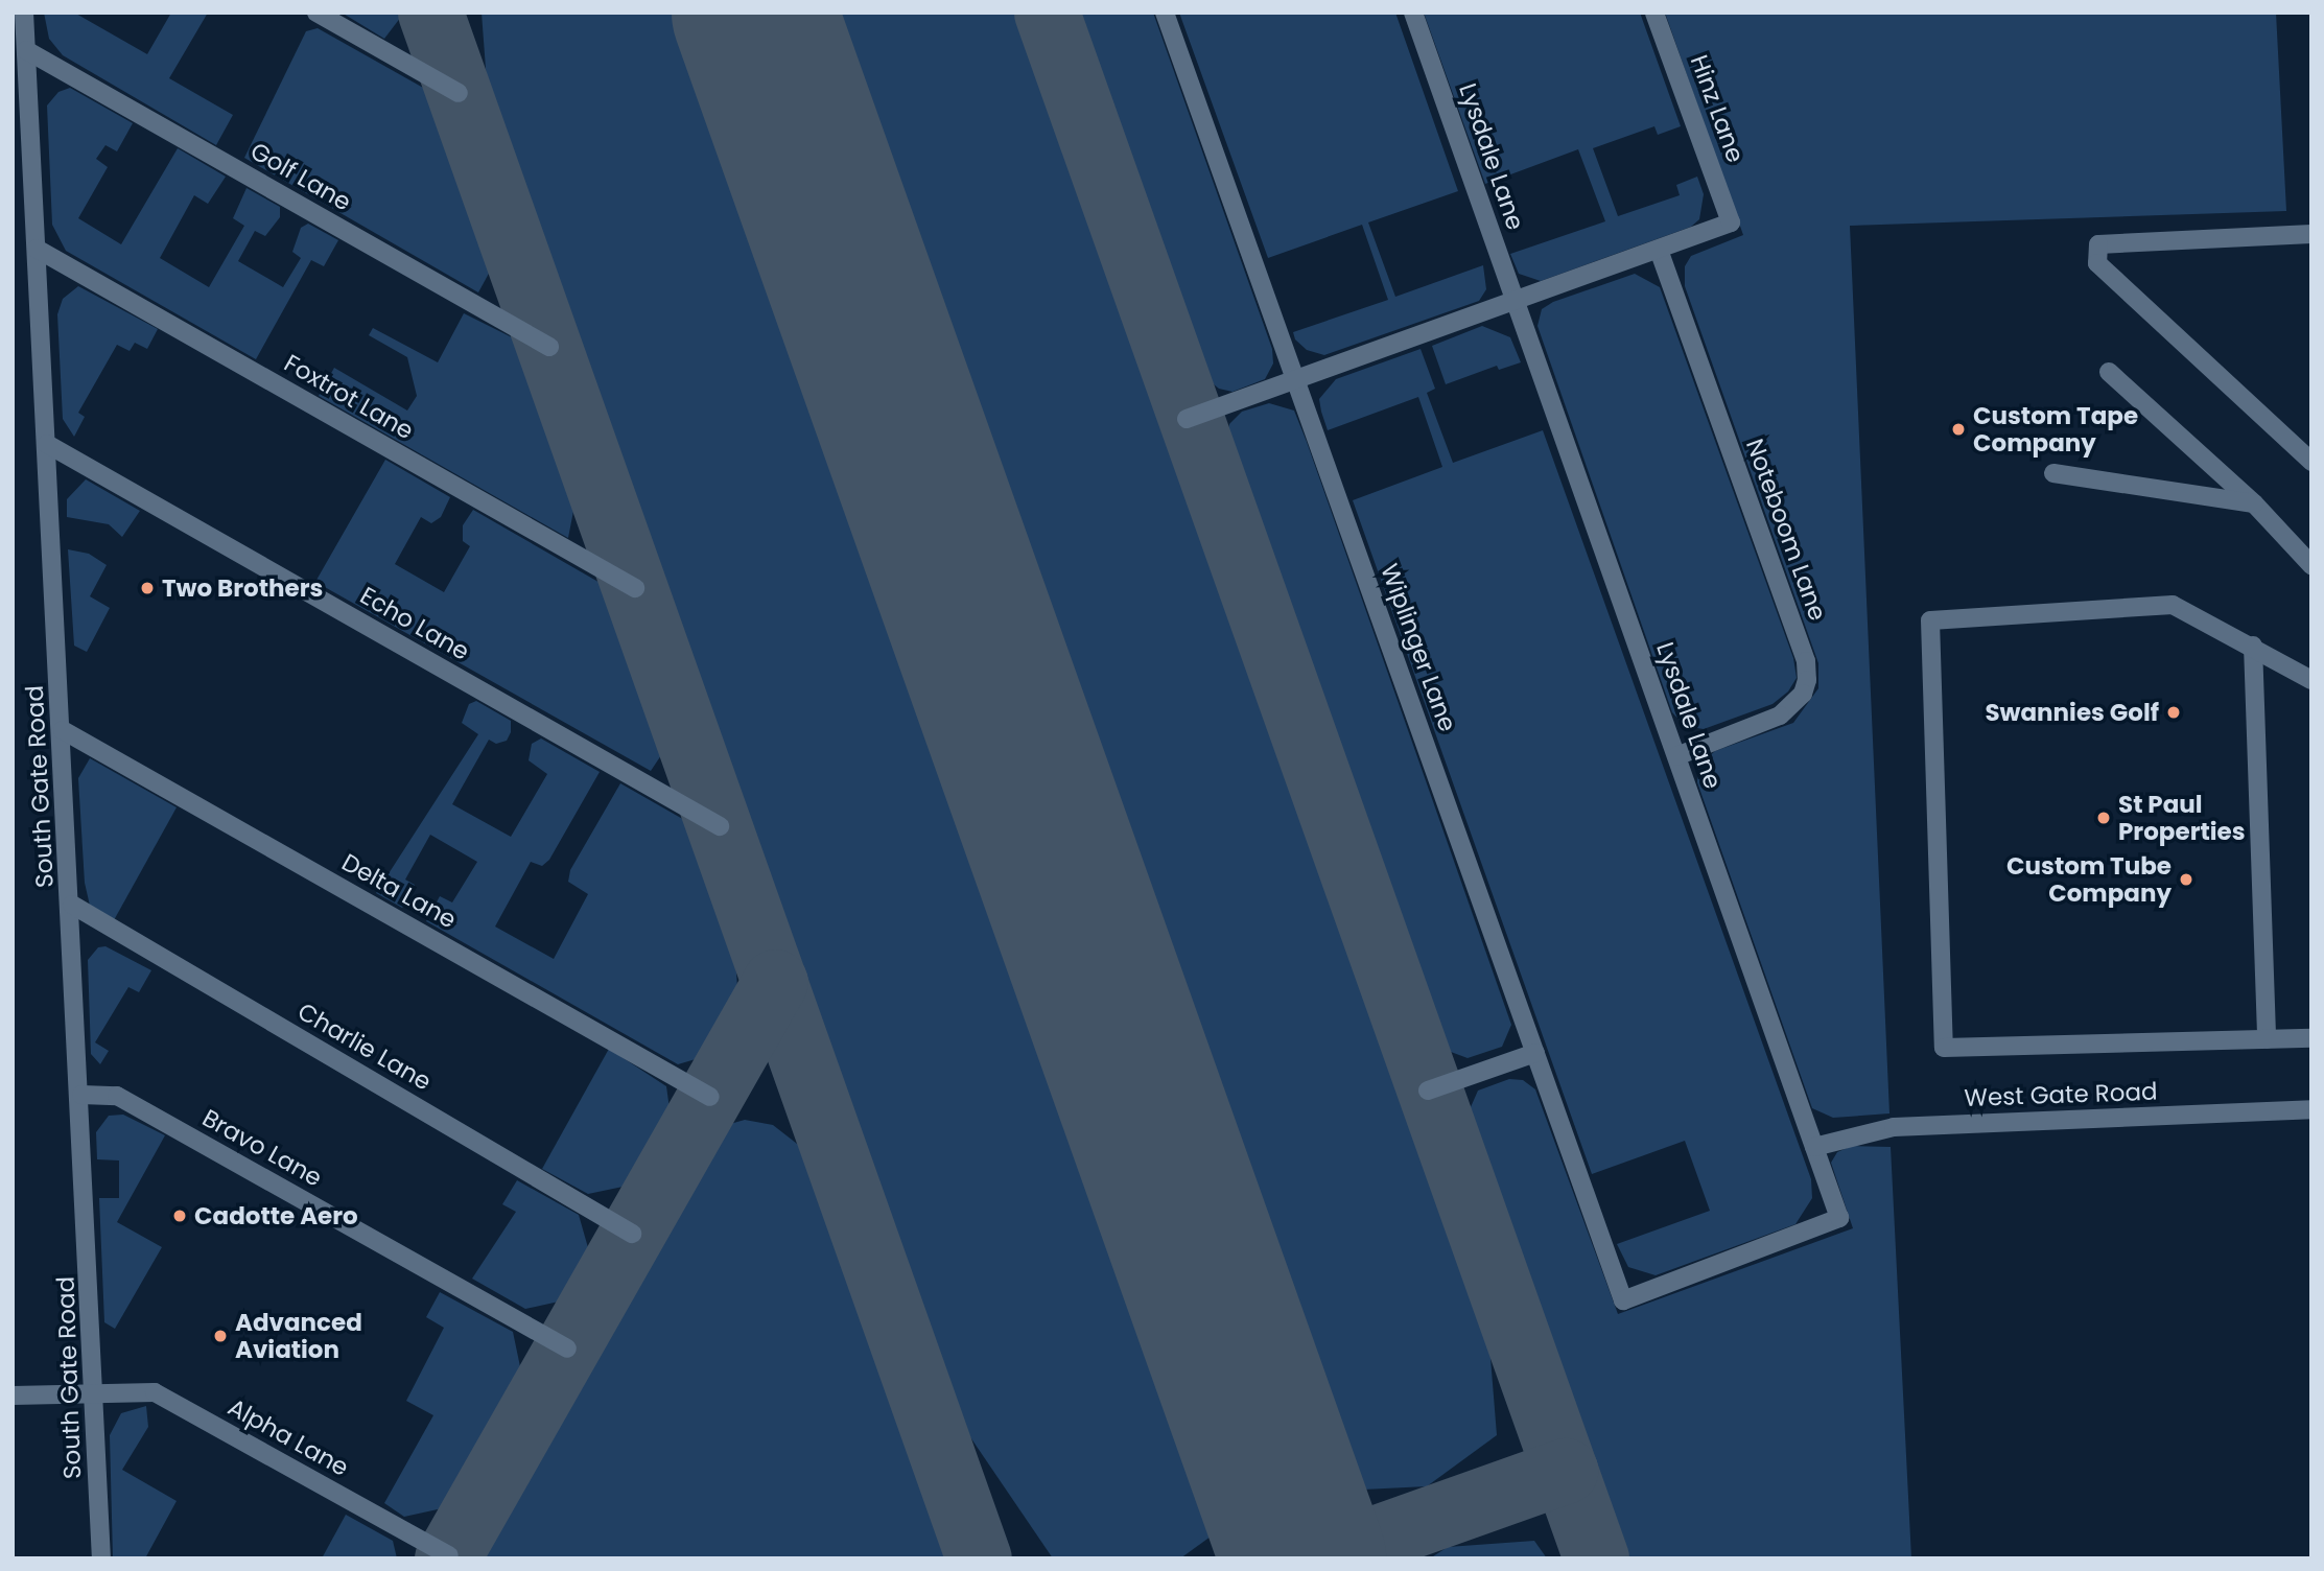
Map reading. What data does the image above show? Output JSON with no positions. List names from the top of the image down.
{
  "streets": {
    "lane": [
      "Hinz Lane",
      "Lysdale Lane",
      "Golf Lane",
      "Foxtrot Lane",
      "Noteboom Lane",
      "Echo Lane",
      "Wiplinger Lane",
      "South Gate Road",
      "Delta Lane",
      "Charlie Lane",
      "West Gate Road",
      "Bravo Lane",
      "Alpha Lane"
    ]
  },
  "crossings": [
    ["Hinz Lane", "Noteboom Lane"],
    ["Lysdale Lane", "Noteboom Lane"],
    ["Lysdale Lane", "Wiplinger Lane"],
    ["Lysdale Lane", "West Gate Road"],
    ["Golf Lane", "South Gate Road"],
    ["Foxtrot Lane", "South Gate Road"],
    ["Echo Lane", "South Gate Road"],
    ["South Gate Road", "Delta Lane"],
    ["South Gate Road", "Charlie Lane"],
    ["South Gate Road", "Bravo Lane"],
    ["South Gate Road", "Alpha Lane"]
  ],
  "places": [
    "Custom Tape Company",
    "Two Brothers",
    "Swannies Golf",
    "St Paul Properties",
    "Custom Tube Company",
    "Cadotte Aero",
    "Advanced Aviation"
  ]
}
